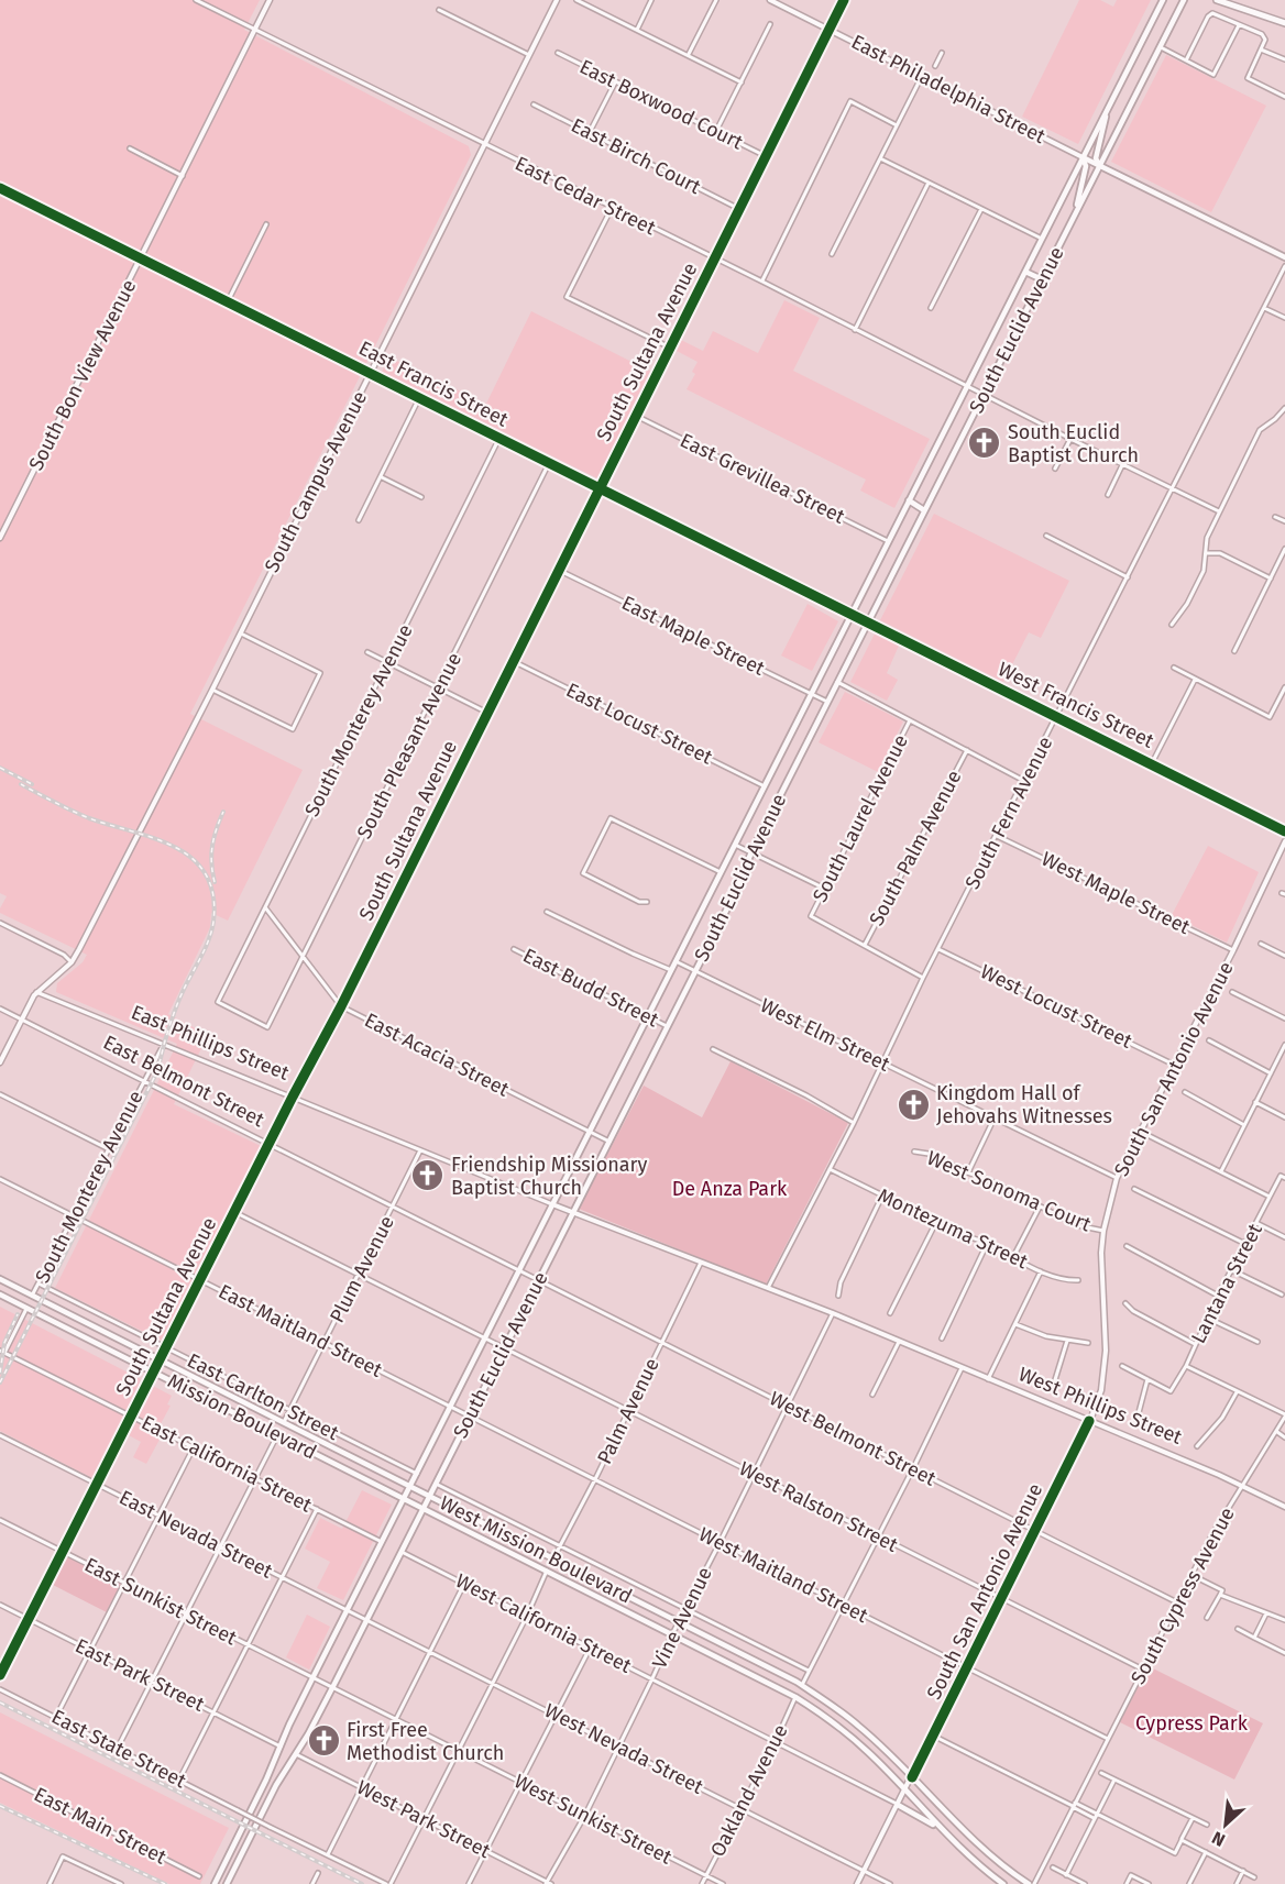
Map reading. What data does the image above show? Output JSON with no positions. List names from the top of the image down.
{
  "streets": {
    "main road": [
      "East Philadelphia Street",
      "South Euclid Avenue",
      "Mission Boulevard",
      "West Mission Boulevard"
    ],
    "street": [
      "East Boxwood Court",
      "East Birch Court",
      "East Cedar Street",
      "South Sultana Avenue",
      "South Bon View Avenue",
      "East Francis Street",
      "East Grevillea Street",
      "South Campus Avenue",
      "East Maple Street",
      "West Francis Street",
      "South Monterey Avenue",
      "East Locust Street",
      "South Pleasant Avenue",
      "South Fern Avenue",
      "South Laurel Avenue",
      "South Palm Avenue",
      "West Maple Street",
      "East Budd Street",
      "West Locust Street",
      "West Elm Street",
      "East Phillips Street",
      "East Acacia Street",
      "South San Antonio Avenue",
      "East Belmont Street",
      "West Sonoma Court",
      "Montezuma Street",
      "Plum Avenue",
      "Lantana Street",
      "East Maitland Street",
      "East Carlton Street",
      "West Phillips Street",
      "Palm Avenue",
      "West Belmont Street",
      "East California Street",
      "West Ralston Street",
      "East Nevada Street",
      "West Maitland Street",
      "South Cypress Avenue",
      "East Sunkist Street",
      "Vine Avenue",
      "West California Street",
      "East Park Street",
      "East State Street",
      "West Nevada Street",
      "Oakland Avenue",
      "West Park Street",
      "West Sunkist Street",
      "East Main Street"
    ]
  },
  "crossings": [
    ["East Philadelphia Street", "South Euclid Avenue"],
    ["East Philadelphia Street", "South Sultana Avenue"],
    ["East Boxwood Court", "South Sultana Avenue"],
    ["East Birch Court", "South Sultana Avenue"],
    ["East Cedar Street", "South Euclid Avenue"],
    ["East Cedar Street", "South Sultana Avenue"],
    ["East Cedar Street", "South Bon View Avenue"],
    ["East Cedar Street", "South Campus Avenue"],
    ["East Cedar Street", "South Fern Avenue"],
    ["South Euclid Avenue", "East Francis Street"],
    ["South Euclid Avenue", "East Grevillea Street"],
    ["South Euclid Avenue", "East Maple Street"],
    ["South Euclid Avenue", "West Francis Street"],
    ["South Euclid Avenue", "East Locust Street"],
    ["South Euclid Avenue", "East Budd Street"],
    ["South Euclid Avenue", "West Elm Street"],
    ["South Euclid Avenue", "East Phillips Street"],
    ["South Euclid Avenue", "East Acacia Street"],
    ["South Euclid Avenue", "East Belmont Street"],
    ["South Euclid Avenue", "East Maitland Street"],
    ["South Euclid Avenue", "East Carlton Street"],
    ["South Euclid Avenue", "West Phillips Street"],
    ["South Euclid Avenue", "Mission Boulevard"],
    ["South Euclid Avenue", "West Belmont Street"],
    ["South Euclid Avenue", "East California Street"],
    ["South Euclid Avenue", "West Ralston Street"],
    ["South Euclid Avenue", "East Nevada Street"],
    ["South Euclid Avenue", "West Mission Boulevard"],
    ["South Euclid Avenue", "West Maitland Street"],
    ["South Euclid Avenue", "East Sunkist Street"],
    ["South Euclid Avenue", "West California Street"],
    ["South Euclid Avenue", "East Park Street"],
    ["South Euclid Avenue", "West Nevada Street"],
    ["South Euclid Avenue", "West Park Street"],
    ["South Euclid Avenue", "West Sunkist Street"],
    ["South Sultana Avenue", "East Francis Street"],
    ["South Sultana Avenue", "East Grevillea Street"],
    ["South Sultana Avenue", "East Maple Street"],
    ["South Sultana Avenue", "East Locust Street"],
    ["South Sultana Avenue", "East Phillips Street"],
    ["South Sultana Avenue", "East Acacia Street"],
    ["South Sultana Avenue", "East Belmont Street"],
    ["South Sultana Avenue", "East Maitland Street"],
    ["South Sultana Avenue", "East Carlton Street"],
    ["South Sultana Avenue", "Mission Boulevard"],
    ["South Sultana Avenue", "East California Street"],
    ["South Sultana Avenue", "West Ralston Street"],
    ["South Sultana Avenue", "East Nevada Street"],
    ["South Sultana Avenue", "West Mission Boulevard"],
    ["South Sultana Avenue", "East Sunkist Street"],
    ["South Sultana Avenue", "East Park Street"],
    ["South Bon View Avenue", "East Francis Street"],
    ["East Francis Street", "South Campus Avenue"],
    ["East Francis Street", "West Francis Street"],
    ["East Francis Street", "South Monterey Avenue"],
    ["East Francis Street", "South Pleasant Avenue"],
    ["West Francis Street", "South Fern Avenue"],
    ["South Monterey Avenue", "South Pleasant Avenue"],
    ["South Monterey Avenue", "East Phillips Street"],
    ["South Monterey Avenue", "East Acacia Street"],
    ["South Monterey Avenue", "East Belmont Street"],
    ["South Monterey Avenue", "East Maitland Street"],
    ["South Monterey Avenue", "East Carlton Street"],
    ["South Monterey Avenue", "West Mission Boulevard"],
    ["South Pleasant Avenue", "East Acacia Street"],
    ["South Fern Avenue", "West Maple Street"],
    ["South Fern Avenue", "West Locust Street"],
    ["South Fern Avenue", "West Elm Street"],
    ["South Fern Avenue", "Montezuma Street"],
    ["South Fern Avenue", "West Phillips Street"],
    ["South Laurel Avenue", "South Palm Avenue"],
    ["West Maple Street", "South San Antonio Avenue"],
    ["West Locust Street", "South San Antonio Avenue"],
    ["West Elm Street", "South San Antonio Avenue"],
    ["East Phillips Street", "Plum Avenue"],
    ["East Phillips Street", "West Phillips Street"],
    ["South San Antonio Avenue", "West Sonoma Court"],
    ["South San Antonio Avenue", "West Phillips Street"],
    ["South San Antonio Avenue", "West Belmont Street"],
    ["South San Antonio Avenue", "West Ralston Street"],
    ["South San Antonio Avenue", "West Mission Boulevard"],
    ["South San Antonio Avenue", "West Maitland Street"],
    ["South San Antonio Avenue", "West California Street"],
    ["South San Antonio Avenue", "West Nevada Street"],
    ["East Belmont Street", "Plum Avenue"],
    ["East Belmont Street", "West Belmont Street"],
    ["Plum Avenue", "East Maitland Street"],
    ["Plum Avenue", "East Carlton Street"],
    ["Plum Avenue", "West Ralston Street"],
    ["Plum Avenue", "West Mission Boulevard"],
    ["East Maitland Street", "West Maitland Street"],
    ["West Phillips Street", "Palm Avenue"],
    ["West Phillips Street", "South Cypress Avenue"],
    ["West Phillips Street", "Vine Avenue"],
    ["Palm Avenue", "West Belmont Street"],
    ["Palm Avenue", "West Ralston Street"],
    ["Palm Avenue", "West Mission Boulevard"],
    ["Palm Avenue", "West Maitland Street"],
    ["Mission Boulevard", "West Mission Boulevard"],
    ["West Belmont Street", "South Cypress Avenue"],
    ["West Belmont Street", "Vine Avenue"],
    ["West Ralston Street", "South Cypress Avenue"],
    ["West Ralston Street", "Vine Avenue"],
    ["East Nevada Street", "West Nevada Street"],
    ["West Mission Boulevard", "Vine Avenue"],
    ["West Mission Boulevard", "Oakland Avenue"],
    ["West Maitland Street", "South Cypress Avenue"],
    ["West Maitland Street", "Vine Avenue"],
    ["East Sunkist Street", "West Sunkist Street"],
    ["Vine Avenue", "West California Street"],
    ["Vine Avenue", "West Nevada Street"],
    ["Vine Avenue", "West Park Street"],
    ["Vine Avenue", "West Sunkist Street"],
    ["West California Street", "Oakland Avenue"],
    ["West Nevada Street", "Oakland Avenue"],
    ["Oakland Avenue", "West Sunkist Street"]
  ],
  "parks": ["De Anza Park", "Cypress Park"],
  "places": {
    "church": [
      "South Euclid Baptist Church",
      "Kingdom Hall of Jehovahs Witnesses",
      "Friendship Missionary Baptist Church",
      "First Free Methodist Church"
    ]
  },
  "north": "bottom left"
}
